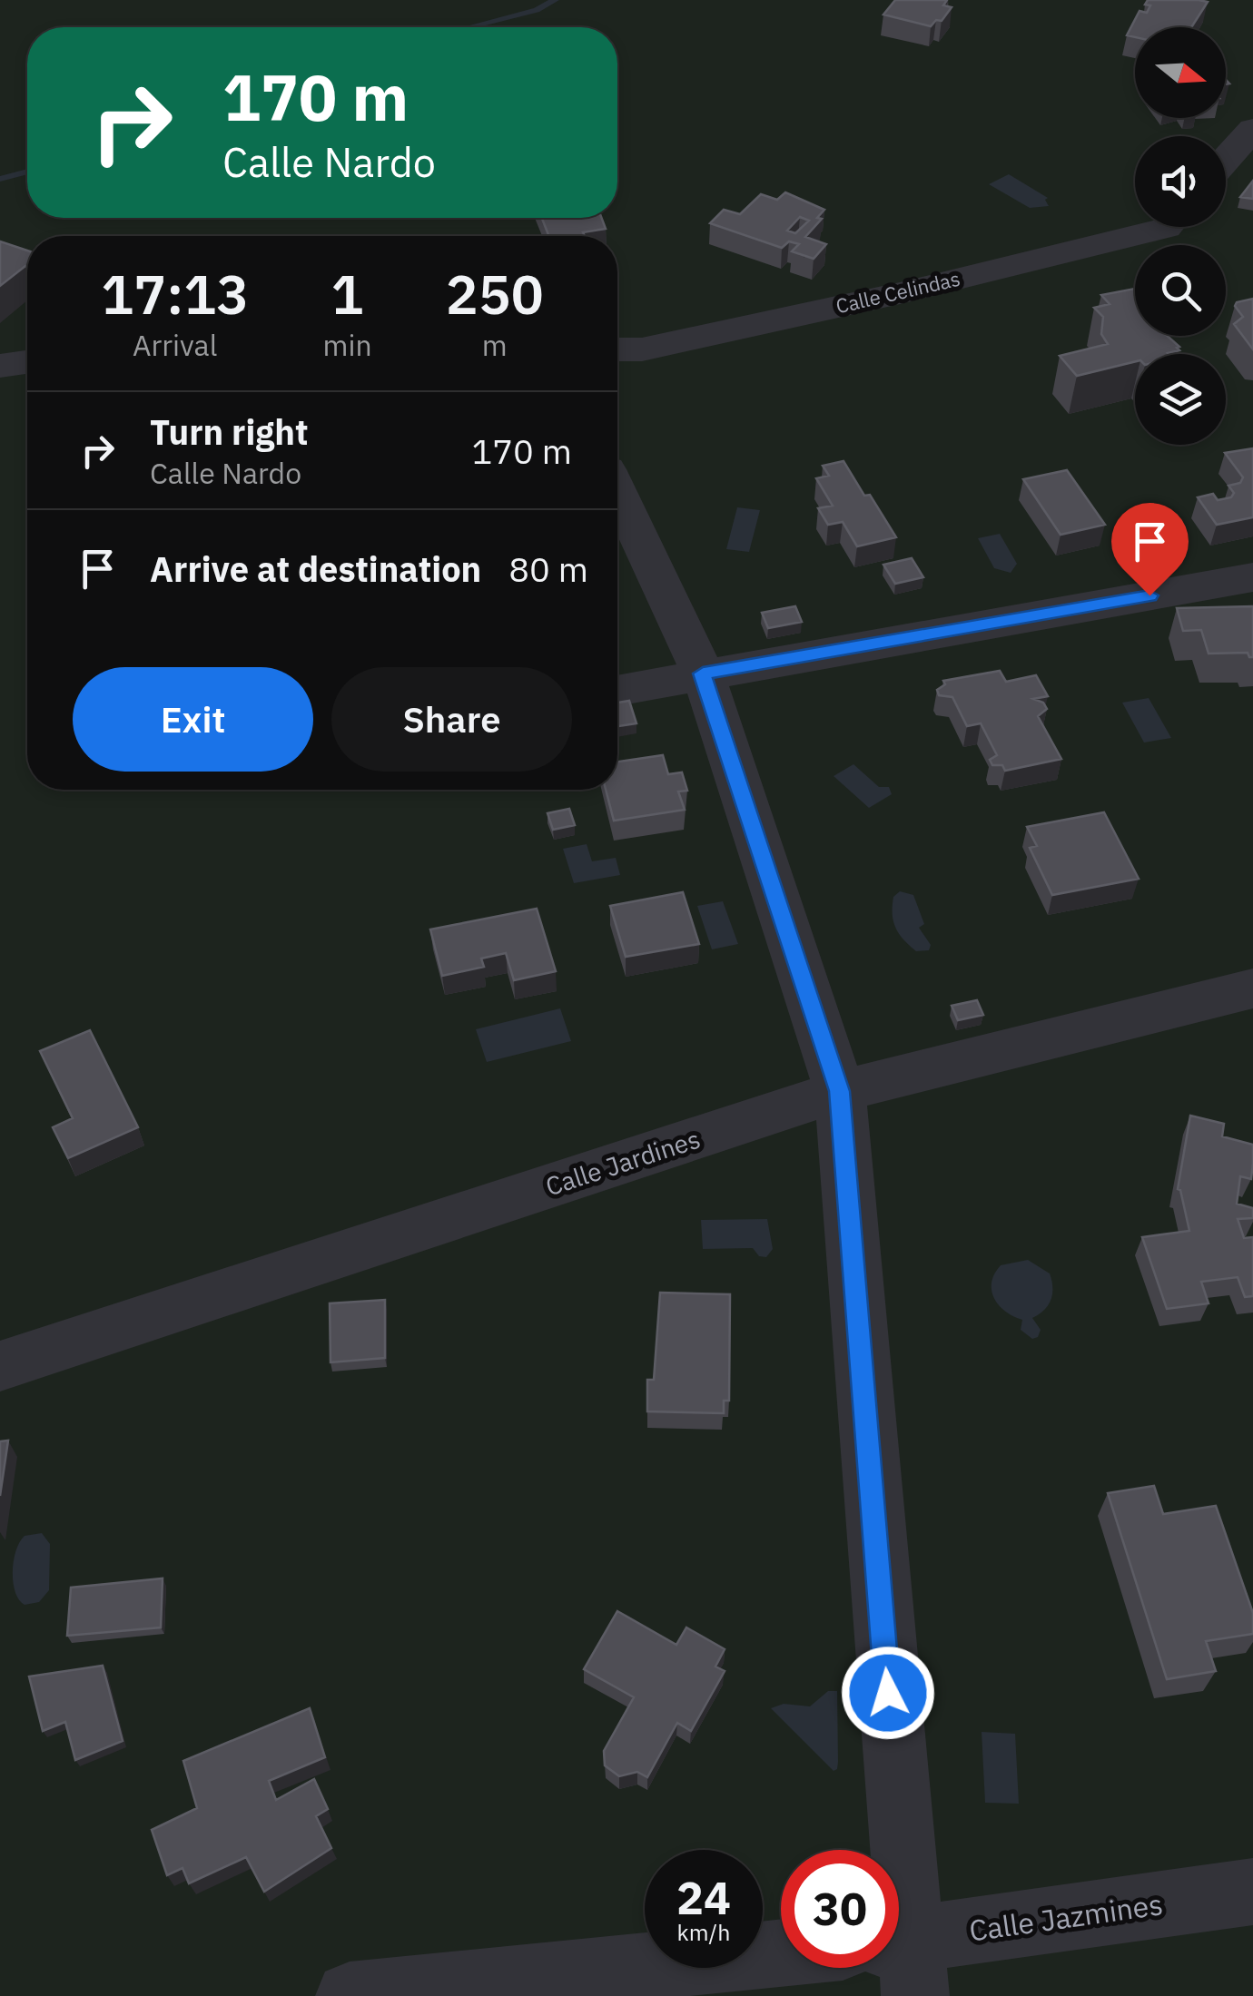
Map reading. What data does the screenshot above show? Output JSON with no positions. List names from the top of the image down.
{
  "streets": {
    "street": ["Calle Celindas", "Calle Jardines", "Calle Jazmines"]
  },
  "north": "right",
  "page": {
    "turn": ["170 m", "Calle Nardo"],
    "eta": [
      "17:13",
      "Arrival",
      "1",
      "min",
      "250",
      "m"
    ],
    "list": [
      {
        "name": "Turn right",
        "note": "Calle Nardo",
        "value": "170 m"
      },
      {
        "name": "Arrive at destination",
        "value": "80 m"
      }
    ],
    "buttons": ["Exit", "Share"],
    "speed": "24 km/h",
    "limit": "30"
  }
}
